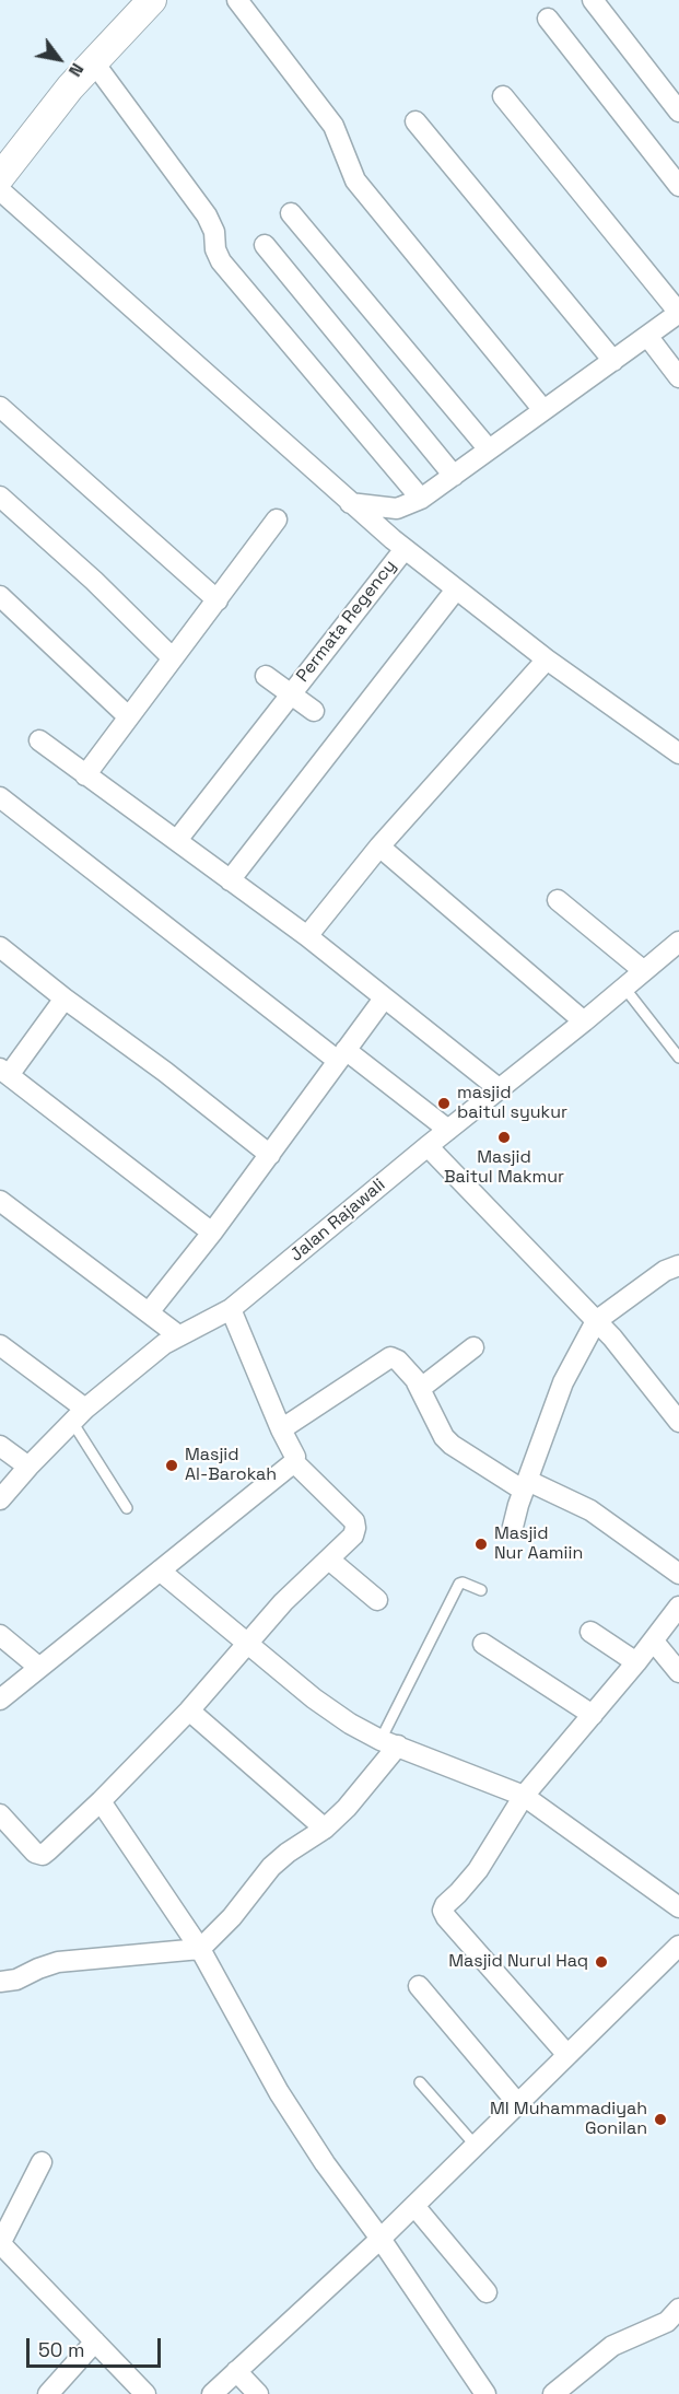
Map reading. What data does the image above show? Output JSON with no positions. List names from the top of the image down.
{
  "streets": {
    "street": ["Permata Regency", "Jalan Rajawali"]
  },
  "places": [
    "masjid baitul syukur",
    "Masjid Baitul Makmur",
    "Masjid Al-Barokah",
    "Masjid Nur Aamiin",
    "Masjid Nurul Haq",
    "MI Muhammadiyah Gonilan"
  ],
  "scale_bar": "50 m",
  "north": "bottom right"
}
